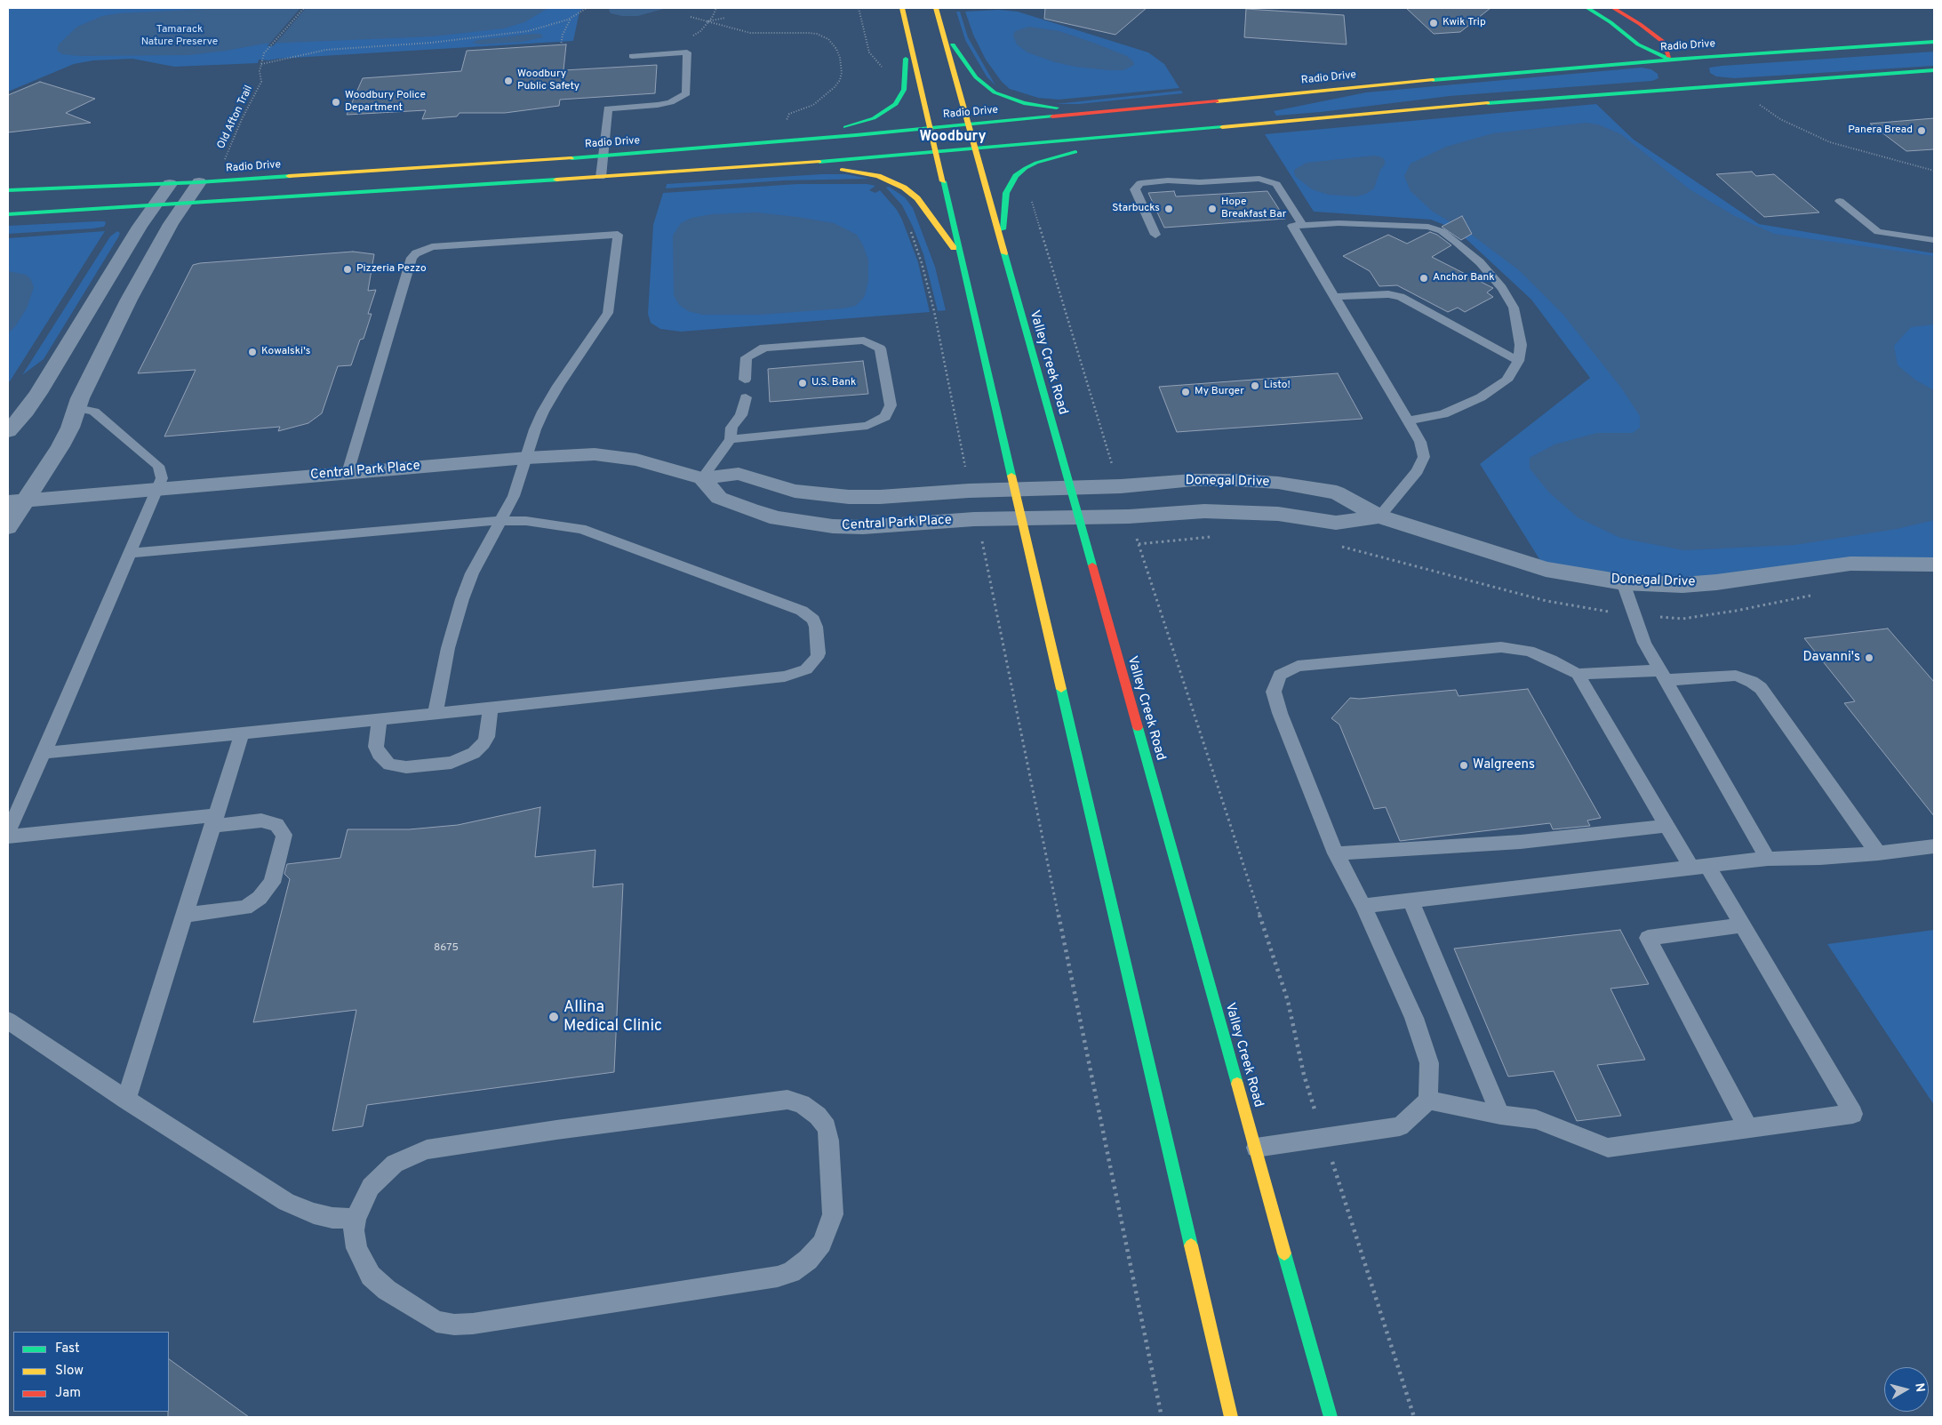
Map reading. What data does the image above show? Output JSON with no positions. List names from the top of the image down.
{
  "streets": {
    "main road": ["Radio Drive", "Valley Creek Road"],
    "street": ["Central Park Place", "Donegal Drive"],
    "path": ["Old Afton Trail"]
  },
  "crossings": [
    ["Radio Drive", "Valley Creek Road"],
    ["Valley Creek Road", "Central Park Place"],
    ["Valley Creek Road", "Donegal Drive"],
    ["Central Park Place", "Donegal Drive"]
  ],
  "districts": ["Woodbury"],
  "parks": ["Tamarack Nature Preserve"],
  "places": [
    "Kwik Trip",
    "Woodbury Public Safety",
    "Woodbury Police Department",
    "Panera Bread",
    "Starbucks",
    "Hope Breakfast Bar",
    "Pizzeria Pezzo",
    "Anchor Bank",
    "Kowalski's",
    "U.S. Bank",
    "Listo!",
    "My Burger",
    "Davanni's",
    "Walgreens",
    "Allina Medical Clinic"
  ],
  "house_numbers": ["8675"],
  "legend": ["Fast", "Slow", "Jam"],
  "north": "right"
}
